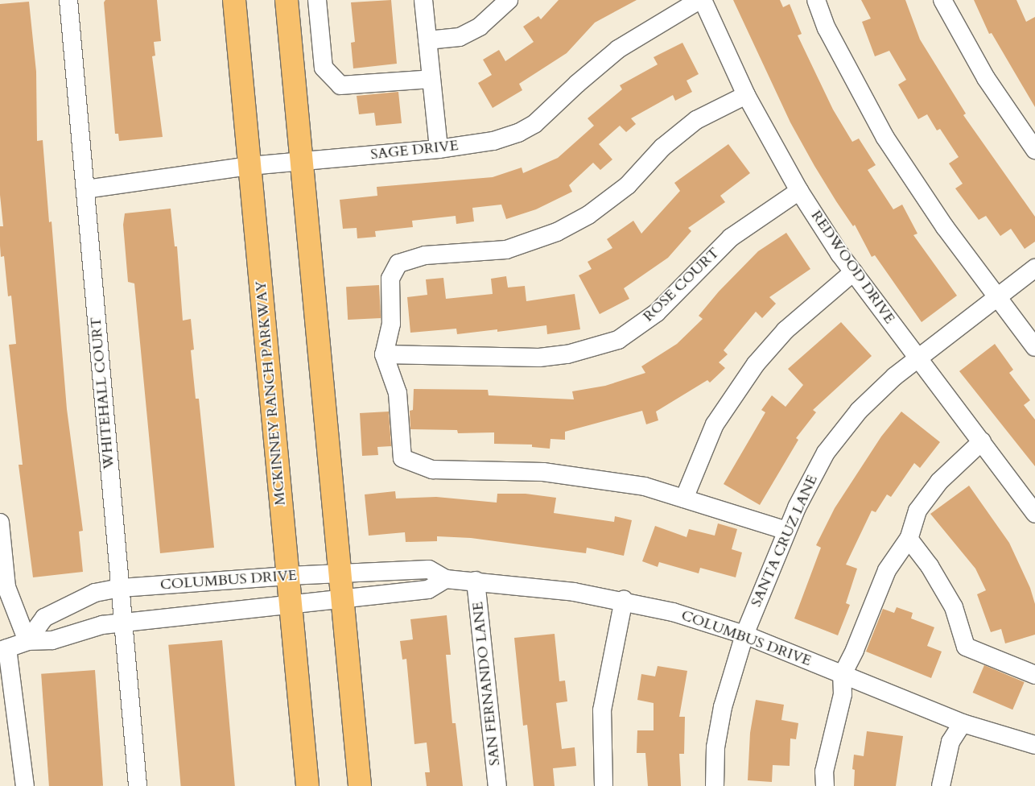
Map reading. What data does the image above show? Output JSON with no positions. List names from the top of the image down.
{
  "streets": {
    "main road": ["MCKINNEY RANCH PARKWAY"],
    "street": [
      "SAGE DRIVE",
      "REDWOOD DRIVE",
      "ROSE COURT",
      "WHITEHALL COURT",
      "SANTA CRUZ LANE",
      "COLUMBUS DRIVE",
      "SAN FERNANDO LANE"
    ]
  },
  "crossings": [
    ["SAGE DRIVE", "REDWOOD DRIVE"],
    ["SAGE DRIVE", "WHITEHALL COURT"],
    ["SAGE DRIVE", "MCKINNEY RANCH PARKWAY"],
    ["REDWOOD DRIVE", "ROSE COURT"],
    ["REDWOOD DRIVE", "SANTA CRUZ LANE"],
    ["WHITEHALL COURT", "COLUMBUS DRIVE"],
    ["MCKINNEY RANCH PARKWAY", "COLUMBUS DRIVE"],
    ["SANTA CRUZ LANE", "COLUMBUS DRIVE"],
    ["COLUMBUS DRIVE", "SAN FERNANDO LANE"]
  ]
}
